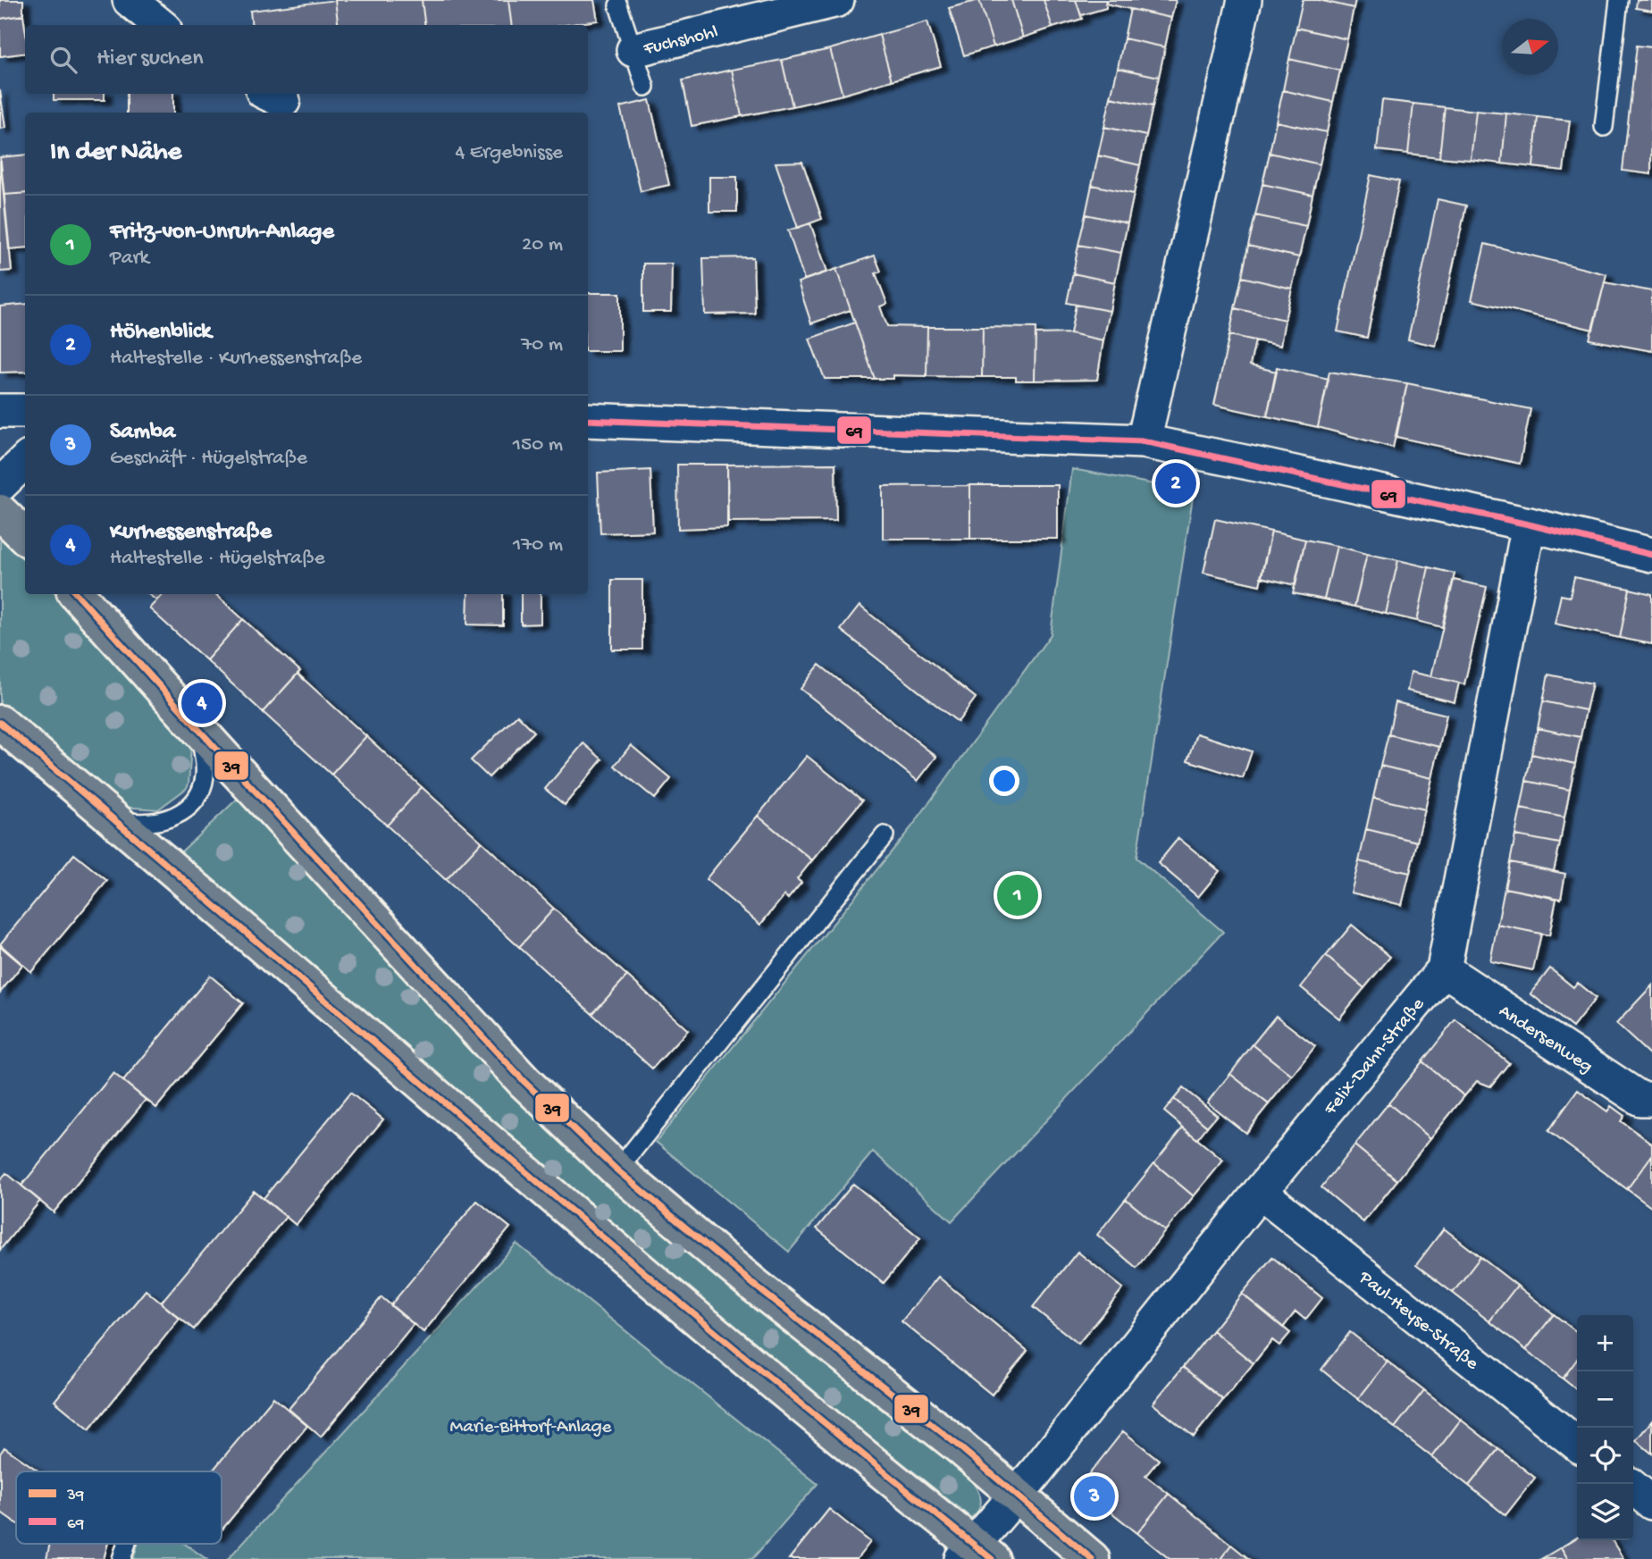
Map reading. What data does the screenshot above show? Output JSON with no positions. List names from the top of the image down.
{
  "streets": {
    "street": [
      "Fuchshohl",
      "Andersenweg",
      "Felix-Dahn-Straße",
      "Paul-Heyse-Straße"
    ]
  },
  "crossings": [
    ["Andersenweg", "Felix-Dahn-Straße"],
    ["Felix-Dahn-Straße", "Paul-Heyse-Straße"]
  ],
  "parks": ["Marie-Bittorf-Anlage"],
  "lines": ["transit line 69", "transit line 39"],
  "legend": ["39", "69"],
  "north": "right",
  "page": {
    "search": "Hier suchen",
    "heading": ["In der Nähe", "4 Ergebnisse"],
    "list": [
      {
        "mark": "1",
        "name": "Fritz-von-Unruh-Anlage",
        "note": "Park",
        "value": "20 m"
      },
      {
        "mark": "2",
        "name": "Höhenblick",
        "note": "Haltestelle · Kurhessenstraße",
        "value": "70 m"
      },
      {
        "mark": "3",
        "name": "Samba",
        "note": "Geschäft · Hügelstraße",
        "value": "150 m"
      },
      {
        "mark": "4",
        "name": "Kurhessenstraße",
        "note": "Haltestelle · Hügelstraße",
        "value": "170 m"
      }
    ],
    "pins": [
      "2",
      "4",
      "1",
      "3"
    ],
    "map_buttons": ["+", "−"]
  }
}
